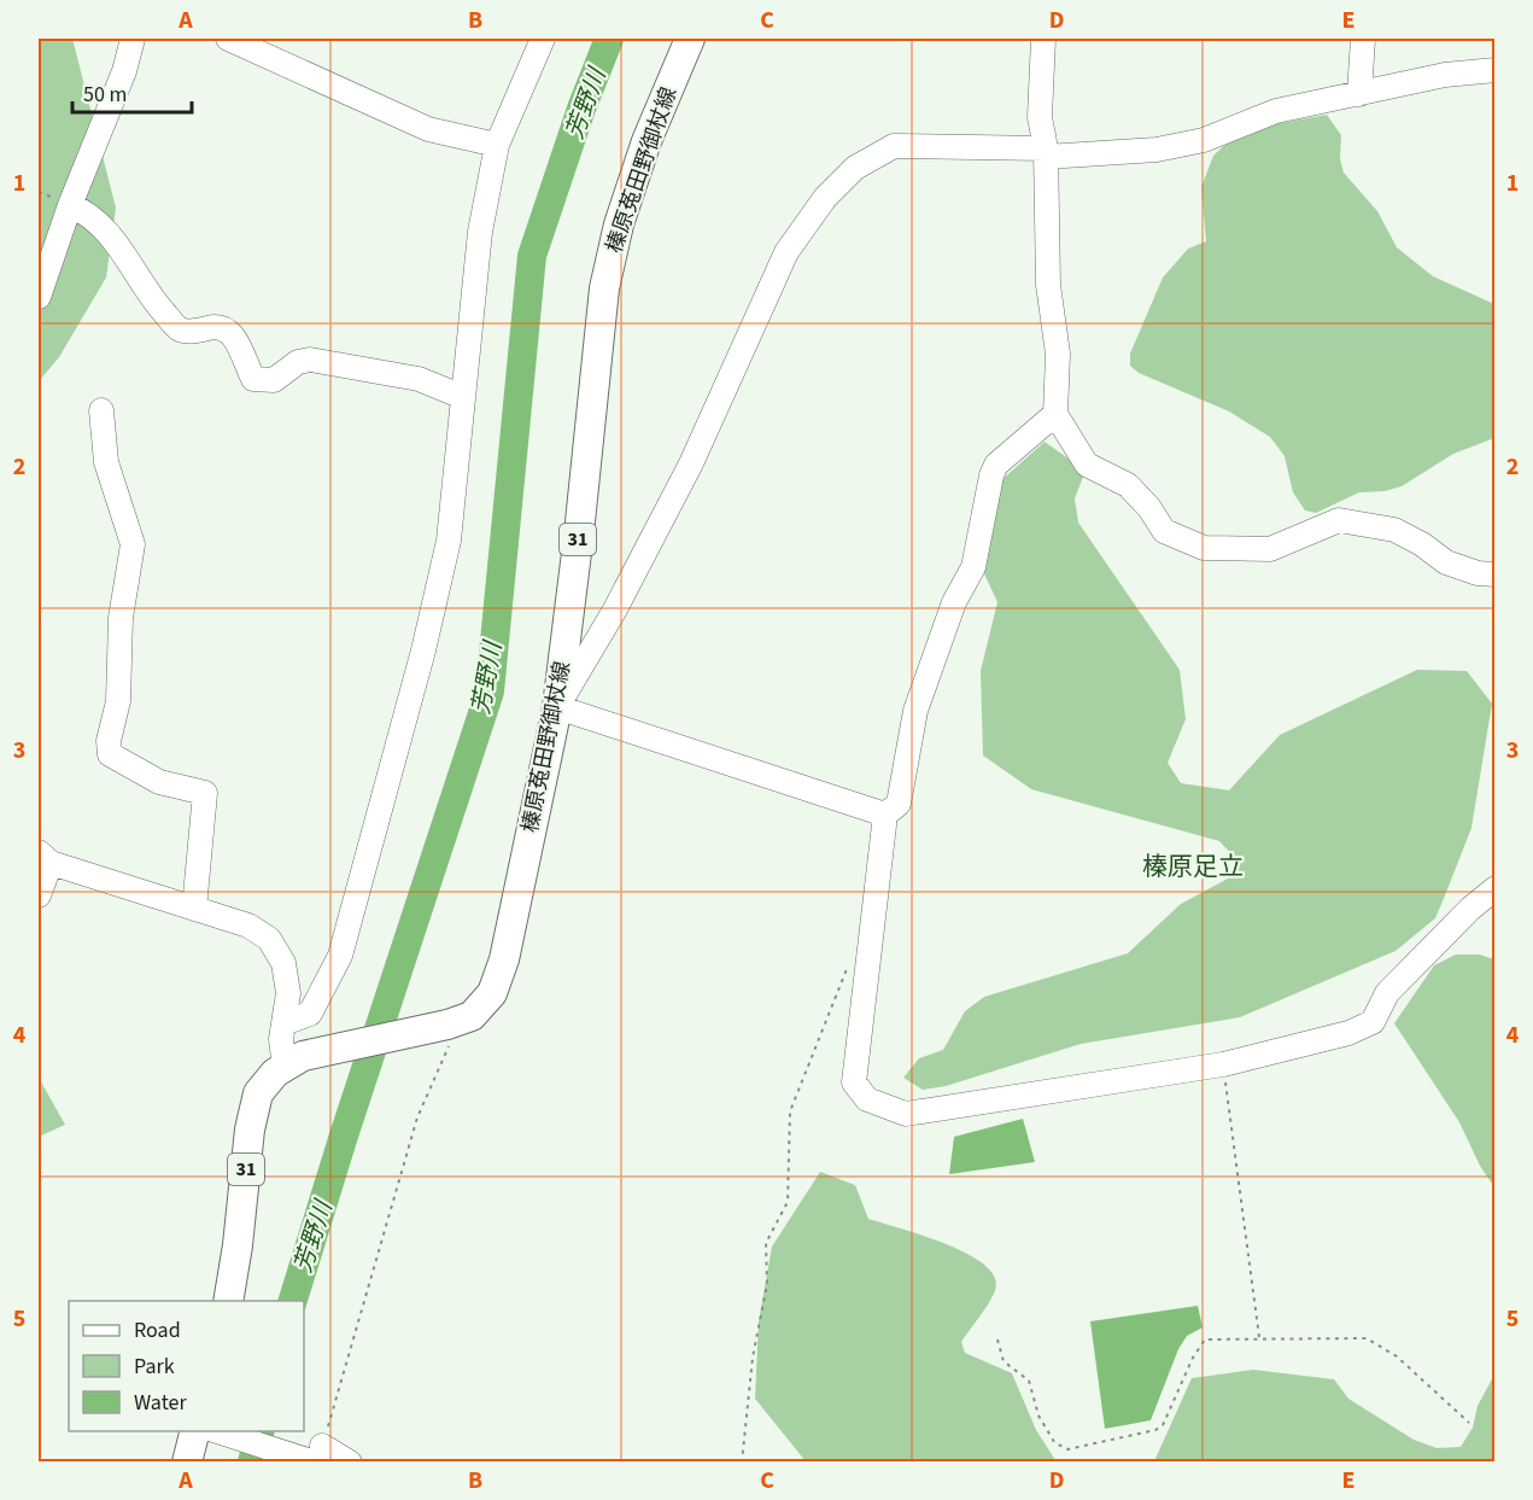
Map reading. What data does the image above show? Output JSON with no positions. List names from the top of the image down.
{
  "streets": {
    "main road": ["榛原菟田野御杖線", "31"]
  },
  "crossings": [
    ["榛原菟田野御杖線", "31"]
  ],
  "districts": ["榛原足立"],
  "water": ["芳野川"],
  "legend": ["Road", "Park", "Water"],
  "scale_bar": "50 m",
  "grid": {
    "columns": [
      "A",
      "B",
      "C",
      "D",
      "E"
    ],
    "rows": [
      "1",
      "2",
      "3",
      "4",
      "5"
    ]
  }
}
